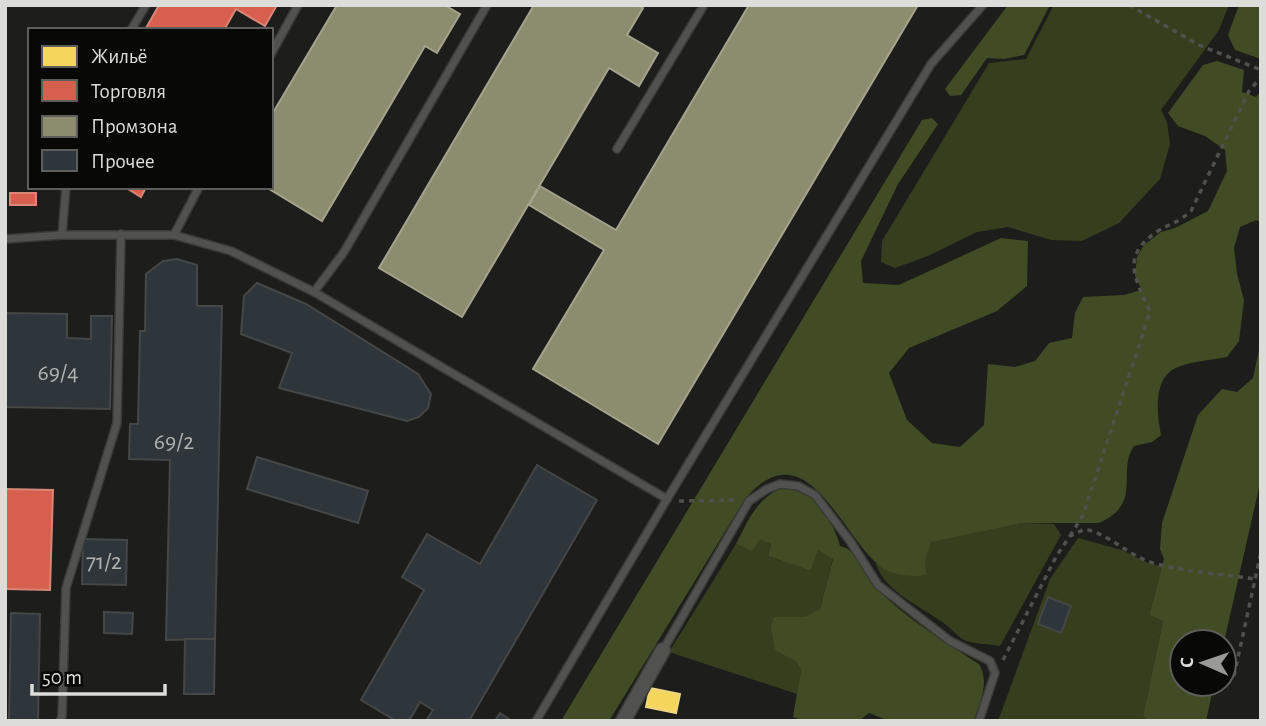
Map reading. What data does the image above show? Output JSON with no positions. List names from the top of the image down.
{
  "house_numbers": ["69/4", "69/2", "71/2"],
  "legend": [
    "Жильё",
    "Торговля",
    "Промзона",
    "Прочее"
  ],
  "scale_bar": "50 m",
  "north": "left"
}
